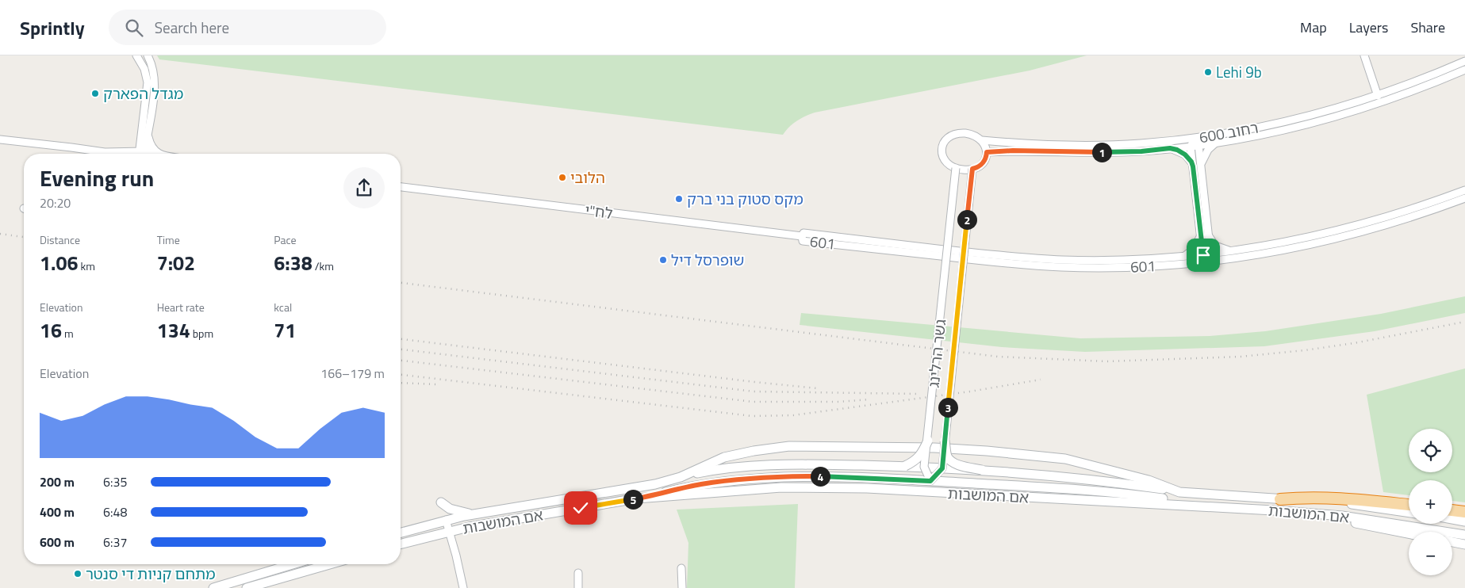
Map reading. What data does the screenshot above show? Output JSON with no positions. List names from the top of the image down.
{
  "streets": {
    "main road": ["אם המושבות"],
    "street": [
      "רחוב 600",
      "לח\"י",
      "601",
      "גשר הרלינג"
    ]
  },
  "crossings": [
    ["רחוב 600", "גשר הרלינג"],
    ["לח\"י", "601"]
  ],
  "places": [
    "Lehi 9b",
    "מגדל הפארק",
    "הלובי",
    "מקס סטוק בני ברק",
    "שופרסל דיל",
    "מתחם קניות די סנטר"
  ],
  "page": {
    "header": "Sprintly",
    "search": "Search here",
    "nav": ["Map", "Layers", "Share"],
    "pins": [
      "1",
      "2",
      "3",
      "4",
      "5"
    ],
    "heading": ["Evening run", "20:20"],
    "stats": [
      ["Distance", "1.06 km"],
      ["Time", "7:02"],
      ["Pace", "6:38 /km"],
      ["Elevation", "16 m"],
      ["Heart rate", "134 bpm"],
      ["kcal", "71"]
    ],
    "chart": ["Elevation", "166–179 m"],
    "map_buttons": ["+", "−"],
    "list": [
      {
        "name": "200 m",
        "note": "6:35"
      },
      {
        "name": "400 m",
        "note": "6:48"
      },
      {
        "name": "600 m",
        "note": "6:37"
      }
    ]
  }
}
